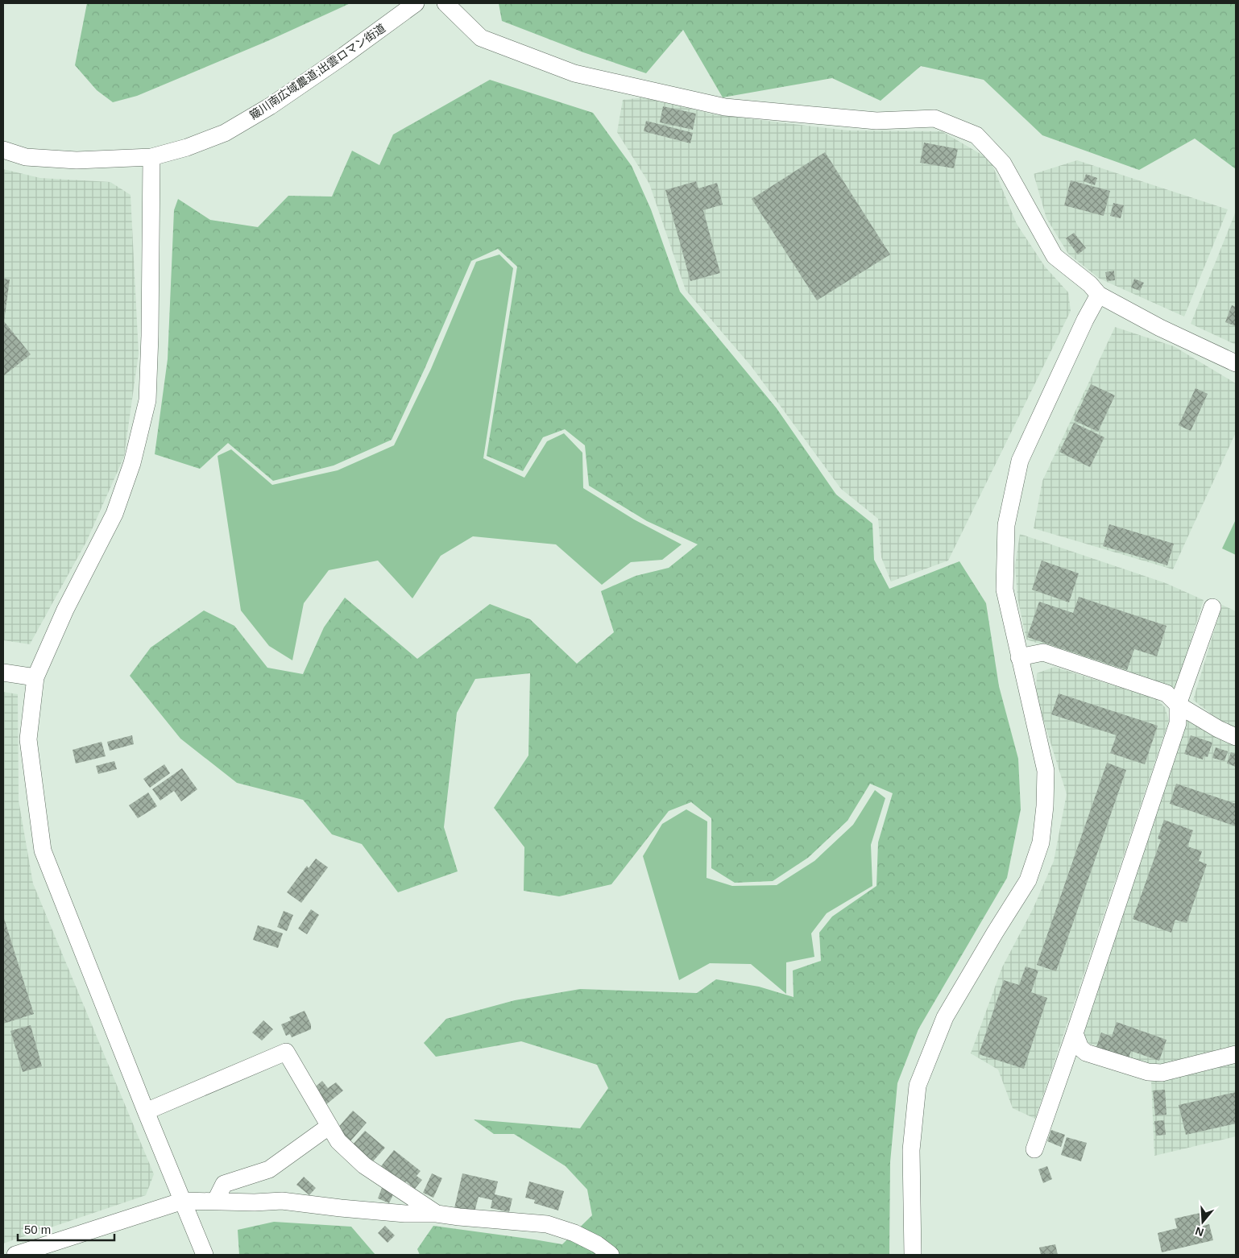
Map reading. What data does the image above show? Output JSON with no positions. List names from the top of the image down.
{
  "streets": {
    "street": ["簸川南広域農道;出雲ロマン街道"]
  },
  "scale_bar": "50 m",
  "north": "bottom"
}
